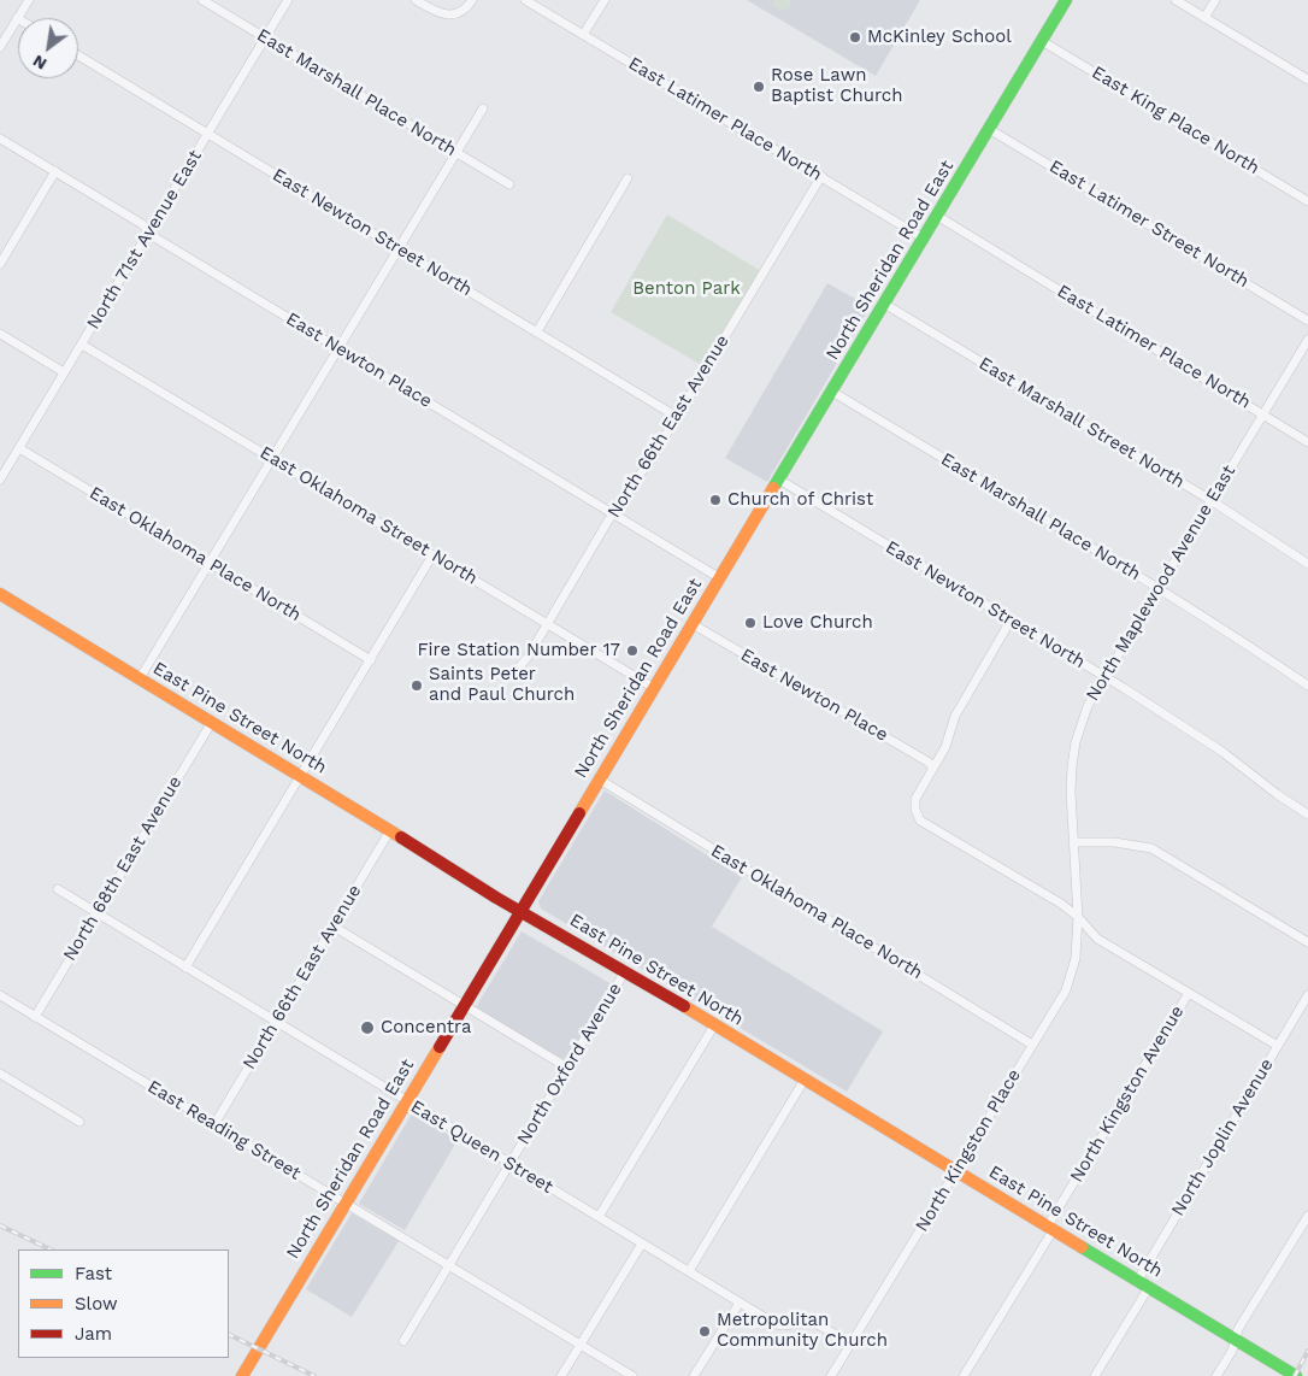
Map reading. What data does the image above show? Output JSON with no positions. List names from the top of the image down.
{
  "streets": {
    "main road": ["North Sheridan Road East", "East Pine Street North"],
    "street": [
      "East Marshall Place North",
      "East Latimer Place North",
      "East King Place North",
      "East Latimer Street North",
      "East Newton Street North",
      "North 71st Avenue East",
      "East Newton Place",
      "East Marshall Street North",
      "North 66th East Avenue",
      "East Oklahoma Street North",
      "East Oklahoma Place North",
      "North Maplewood Avenue East",
      "North 68th East Avenue",
      "North Oxford Avenue",
      "North Kingston Avenue",
      "East Reading Street",
      "North Joplin Avenue",
      "East Queen Street",
      "North Kingston Place"
    ]
  },
  "crossings": [
    ["East Marshall Place North", "North 71st Avenue East"],
    ["East Marshall Place North", "North Sheridan Road East"],
    ["East Marshall Place North", "North Maplewood Avenue East"],
    ["East Latimer Place North", "North Sheridan Road East"],
    ["East Latimer Place North", "North 66th East Avenue"],
    ["East Latimer Place North", "North Maplewood Avenue East"],
    ["East King Place North", "North Sheridan Road East"],
    ["East Latimer Street North", "North Sheridan Road East"],
    ["East Newton Street North", "North 71st Avenue East"],
    ["East Newton Street North", "North Sheridan Road East"],
    ["East Newton Street North", "North 66th East Avenue"],
    ["East Newton Street North", "North Maplewood Avenue East"],
    ["North 71st Avenue East", "East Newton Place"],
    ["North 71st Avenue East", "East Oklahoma Street North"],
    ["North 71st Avenue East", "East Oklahoma Place North"],
    ["North Sheridan Road East", "East Newton Place"],
    ["North Sheridan Road East", "East Marshall Street North"],
    ["North Sheridan Road East", "East Oklahoma Street North"],
    ["North Sheridan Road East", "East Oklahoma Place North"],
    ["North Sheridan Road East", "East Pine Street North"],
    ["North Sheridan Road East", "East Reading Street"],
    ["North Sheridan Road East", "East Queen Street"],
    ["East Newton Place", "North 66th East Avenue"],
    ["East Marshall Street North", "North Maplewood Avenue East"],
    ["North 66th East Avenue", "East Oklahoma Street North"],
    ["North 66th East Avenue", "East Pine Street North"],
    ["North 66th East Avenue", "East Reading Street"],
    ["North 66th East Avenue", "East Queen Street"],
    ["East Oklahoma Place North", "North Kingston Place"],
    ["North Maplewood Avenue East", "North Kingston Place"],
    ["East Pine Street North", "North 68th East Avenue"],
    ["East Pine Street North", "North Oxford Avenue"],
    ["East Pine Street North", "North Kingston Avenue"],
    ["East Pine Street North", "North Joplin Avenue"],
    ["East Pine Street North", "North Kingston Place"],
    ["North 68th East Avenue", "East Reading Street"],
    ["North 68th East Avenue", "East Queen Street"],
    ["North Oxford Avenue", "East Reading Street"],
    ["North Oxford Avenue", "East Queen Street"],
    ["East Queen Street", "North Kingston Place"]
  ],
  "parks": ["Benton Park"],
  "places": [
    "McKinley School",
    "Rose Lawn Baptist Church",
    "Church of Christ",
    "Love Church",
    "Fire Station Number 17",
    "Saints Peter and Paul Church",
    "Concentra",
    "Metropolitan Community Church"
  ],
  "legend": ["Fast", "Slow", "Jam"],
  "north": "bottom left"
}
